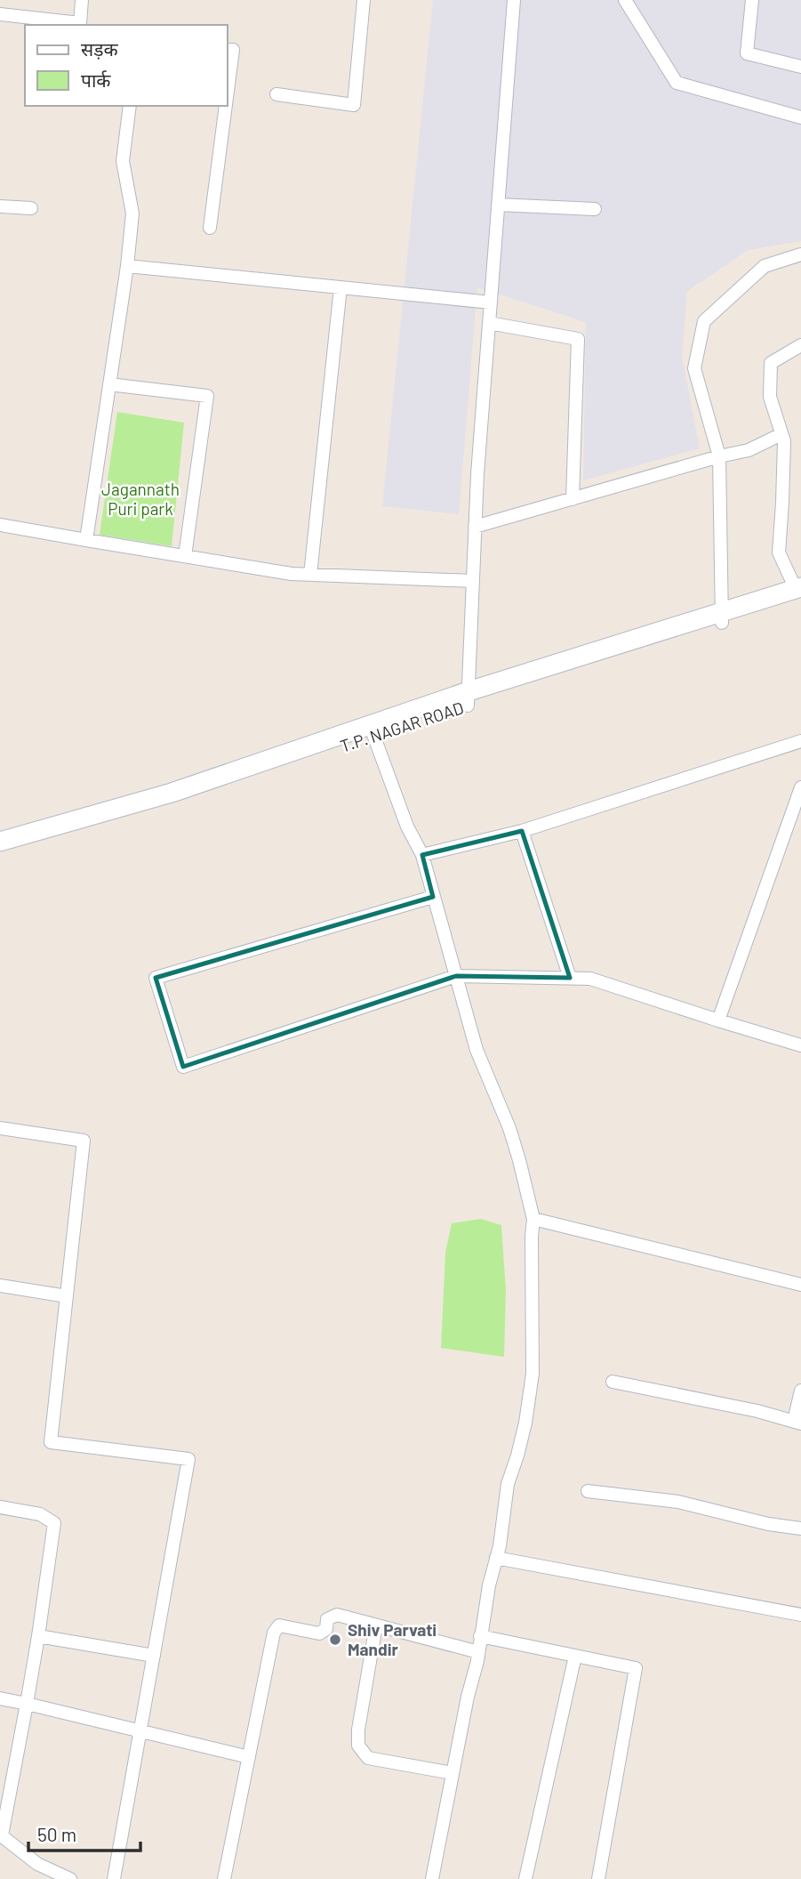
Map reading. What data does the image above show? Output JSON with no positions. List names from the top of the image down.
{
  "streets": {
    "main road": ["T.P. NAGAR ROAD"]
  },
  "parks": ["Jagannath Puri park"],
  "places": ["Shiv Parvati Mandir"],
  "legend": ["सड़क", "पार्क"],
  "scale_bar": "50 m"
}
